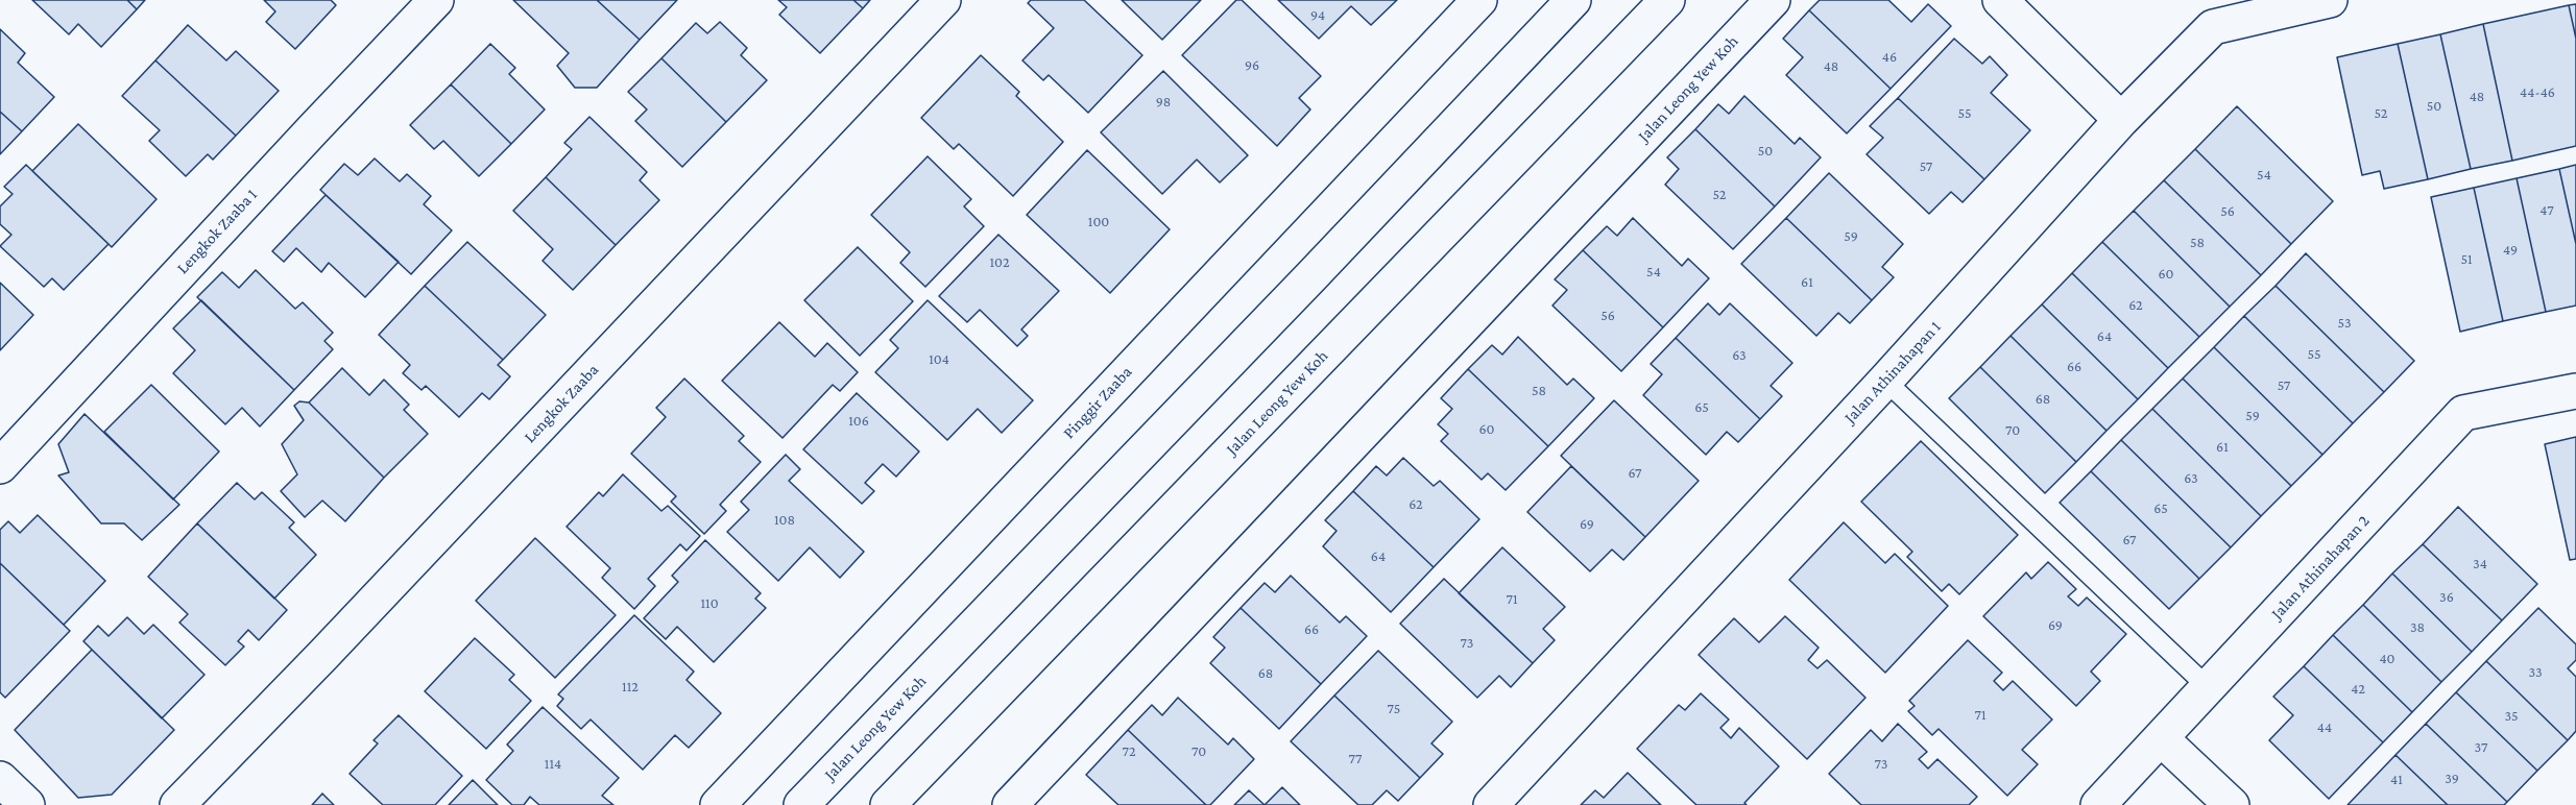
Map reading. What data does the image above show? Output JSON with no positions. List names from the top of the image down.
{
  "streets": {
    "street": [
      "Jalan Leong Yew Koh",
      "Lengkok Zaaba 1",
      "Jalan Athinahapan 1",
      "Pinggir Zaaba",
      "Lengkok Zaaba",
      "Jalan Athinahapan 2"
    ]
  },
  "house_numbers": [
    "94",
    "46",
    "96",
    "48",
    "44-46",
    "48",
    "98",
    "50",
    "55",
    "52",
    "50",
    "57",
    "54",
    "52",
    "47",
    "56",
    "100",
    "59",
    "58",
    "49",
    "51",
    "102",
    "54",
    "60",
    "61",
    "62",
    "56",
    "53",
    "64",
    "55",
    "63",
    "104",
    "66",
    "57",
    "58",
    "68",
    "65",
    "59",
    "106",
    "60",
    "70",
    "61",
    "67",
    "63",
    "62",
    "65",
    "108",
    "69",
    "67",
    "64",
    "34",
    "36",
    "71",
    "110",
    "69",
    "38",
    "66",
    "73",
    "40",
    "33",
    "68",
    "112",
    "42",
    "75",
    "71",
    "35",
    "44",
    "37",
    "72",
    "70",
    "77",
    "114",
    "73",
    "39",
    "41"
  ]
}
